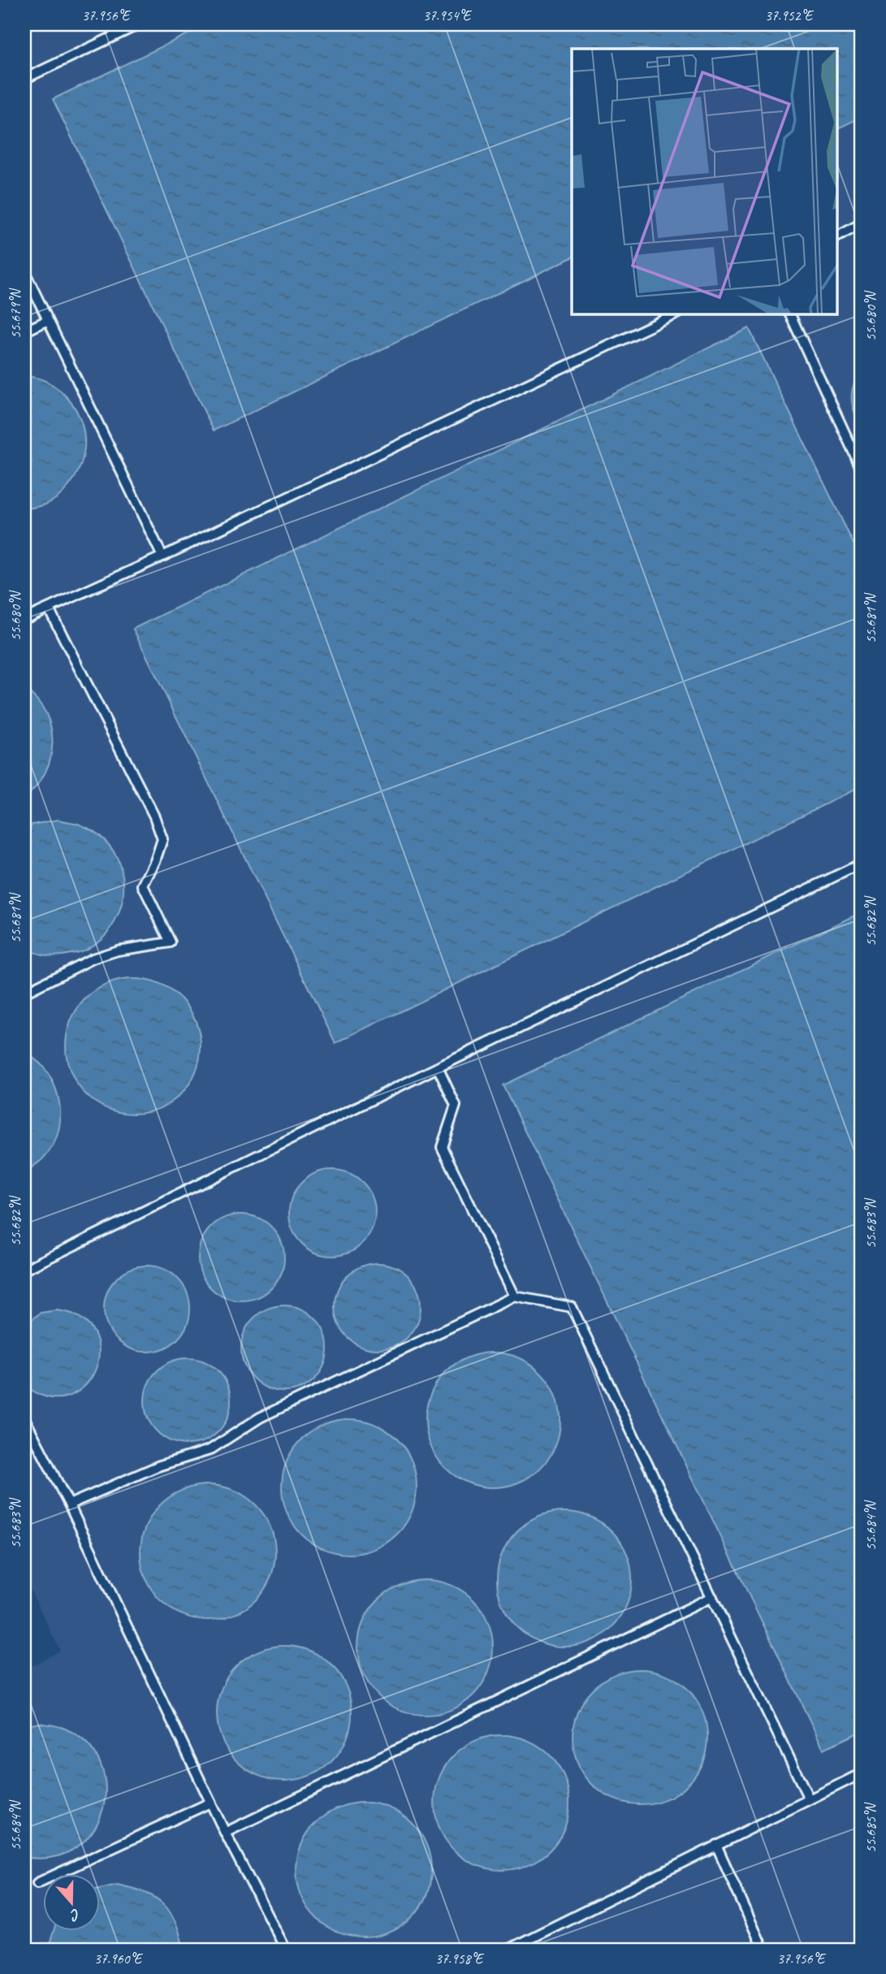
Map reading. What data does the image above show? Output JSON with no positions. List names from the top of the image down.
{
  "north": "bottom",
  "coordinates": [
    "37.956°E",
    "37.954°E",
    "37.952°E",
    "55.679°N",
    "55.680°N",
    "55.681°N",
    "55.682°N",
    "55.683°N",
    "55.684°N",
    "55.685°N",
    "37.960°E",
    "37.958°E"
  ]
}
